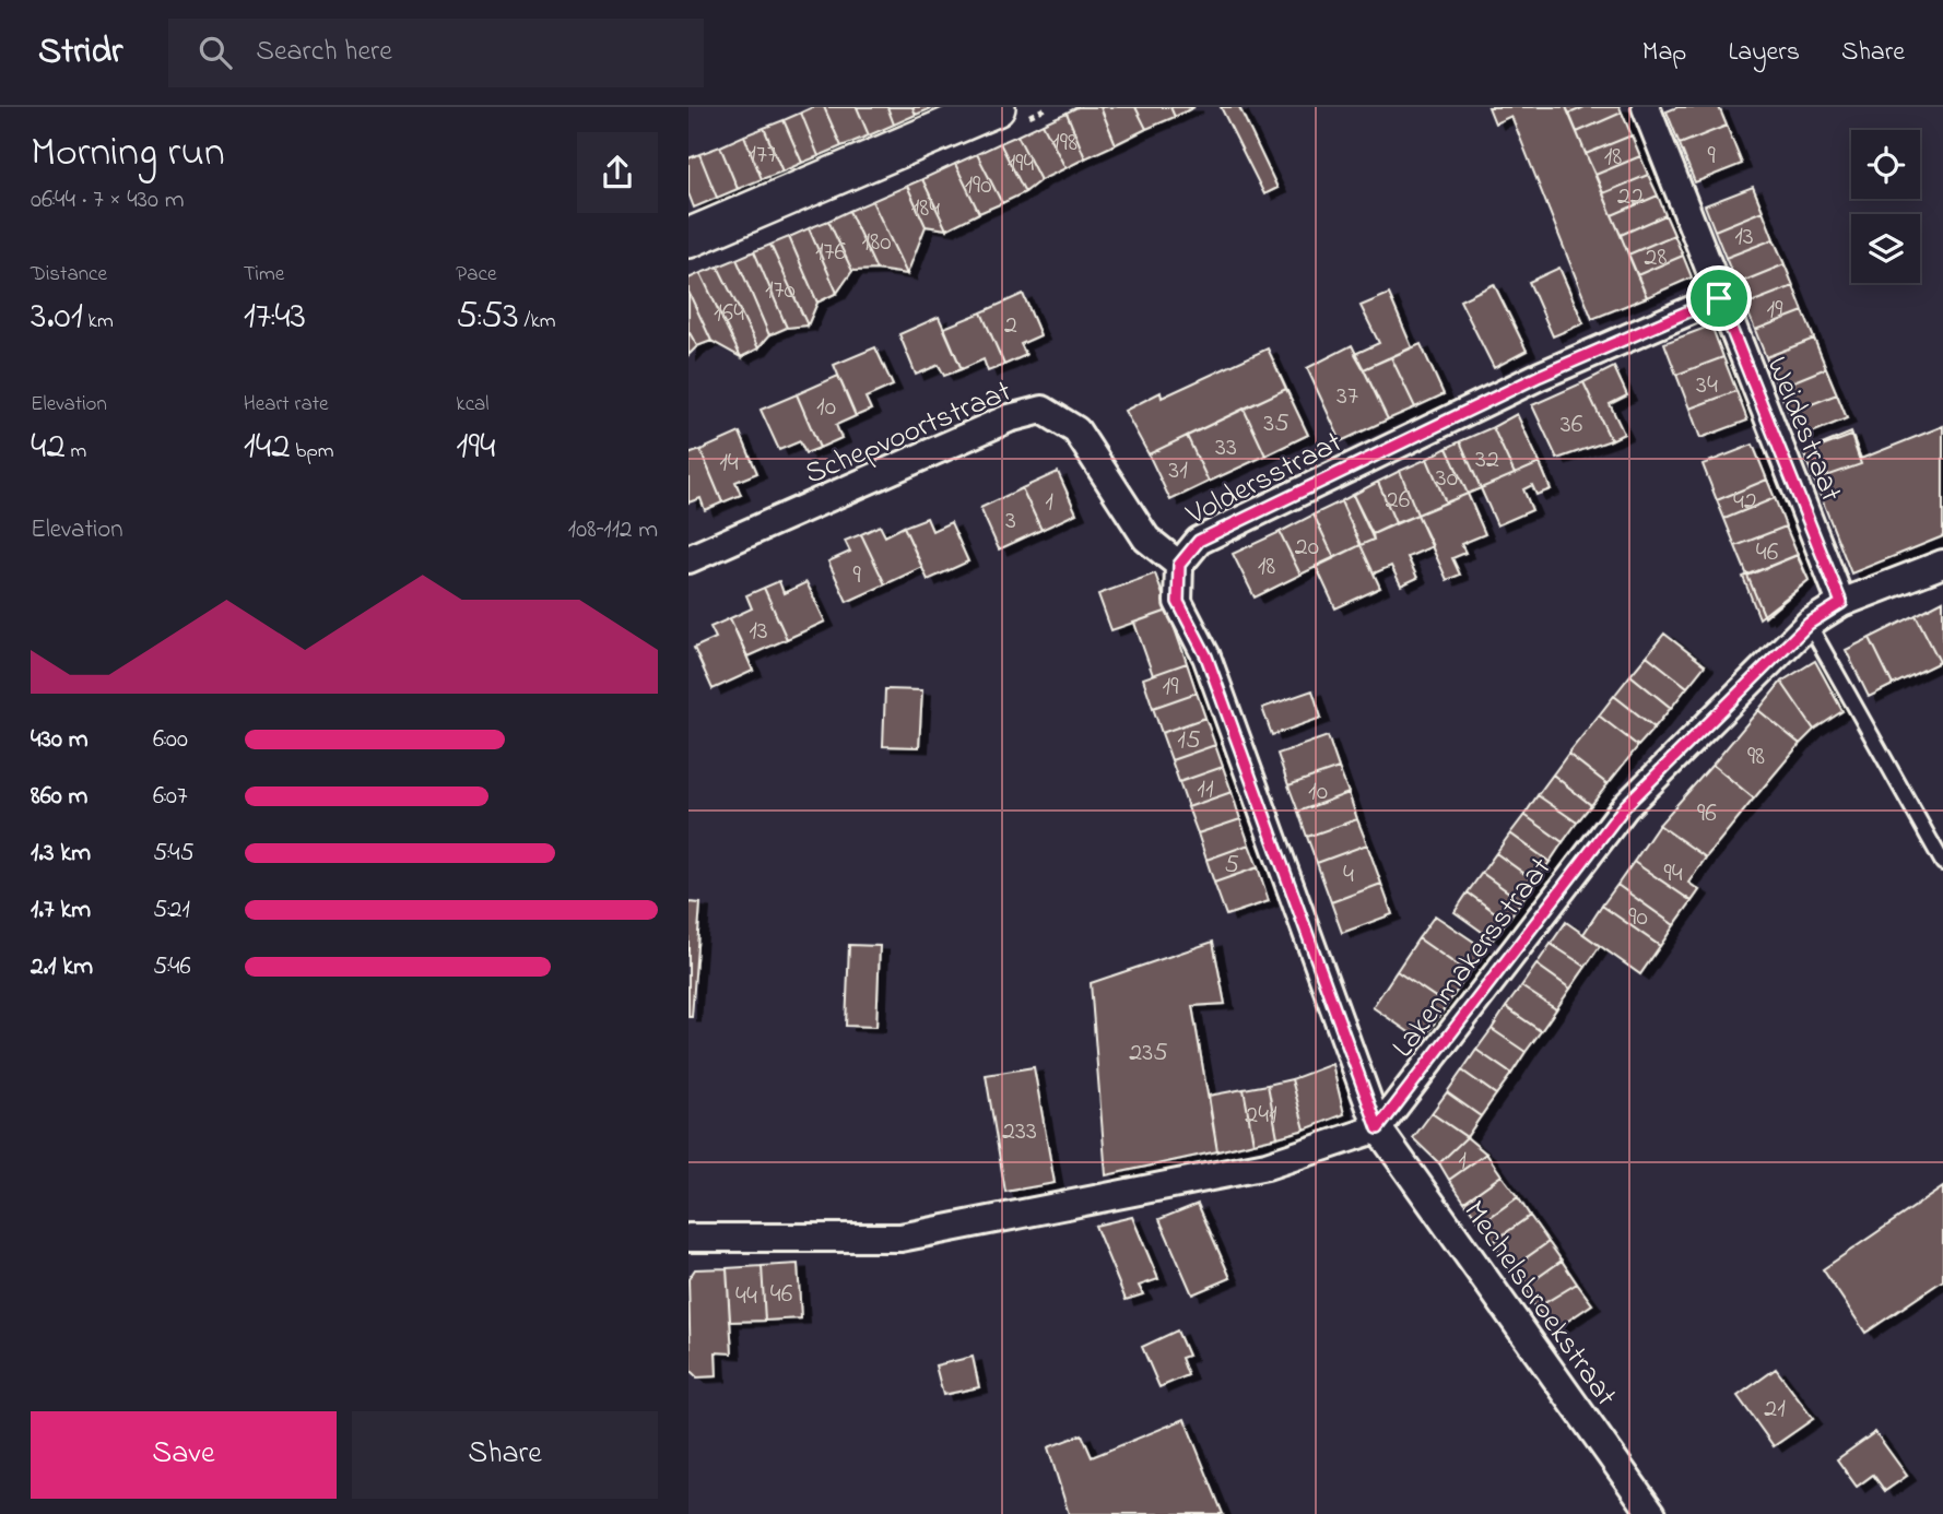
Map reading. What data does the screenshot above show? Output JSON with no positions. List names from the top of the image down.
{
  "streets": {
    "street": [
      "Weidestraat",
      "Schepvoortstraat",
      "Voldersstraat",
      "Lakenmakersstraat",
      "Mechelsbroekstraat"
    ]
  },
  "crossings": [
    ["Weidestraat", "Voldersstraat"],
    ["Weidestraat", "Lakenmakersstraat"],
    ["Schepvoortstraat", "Voldersstraat"],
    ["Voldersstraat", "Lakenmakersstraat"],
    ["Voldersstraat", "Mechelsbroekstraat"],
    ["Lakenmakersstraat", "Mechelsbroekstraat"]
  ],
  "house_numbers": [
    "198",
    "177",
    "9",
    "18",
    "194",
    "190",
    "22",
    "184",
    "13",
    "180",
    "176",
    "28",
    "170",
    "19",
    "164",
    "2",
    "34",
    "37",
    "10",
    "35",
    "36",
    "33",
    "32",
    "14",
    "31",
    "30",
    "26",
    "42",
    "1",
    "3",
    "20",
    "46",
    "18",
    "9",
    "13",
    "19",
    "15",
    "98",
    "11",
    "10",
    "96",
    "5",
    "94",
    "4",
    "90",
    "235",
    "241",
    "233",
    "1",
    "46",
    "44",
    "21"
  ],
  "page": {
    "header": "Stridr",
    "search": "Search here",
    "nav": ["Map", "Layers", "Share"],
    "heading": ["Morning run", "06:44 · 7 × 430 m"],
    "stats": [
      ["Distance", "3.01 km"],
      ["Time", "17:43"],
      ["Pace", "5:53 /km"],
      ["Elevation", "42 m"],
      ["Heart rate", "142 bpm"],
      ["kcal", "194"]
    ],
    "chart": ["Elevation", "108–112 m"],
    "list": [
      {
        "name": "430 m",
        "note": "6:00"
      },
      {
        "name": "860 m",
        "note": "6:07"
      },
      {
        "name": "1.3 km",
        "note": "5:45"
      },
      {
        "name": "1.7 km",
        "note": "5:21"
      },
      {
        "name": "2.1 km",
        "note": "5:46"
      }
    ],
    "buttons": ["Save", "Share"]
  }
}
